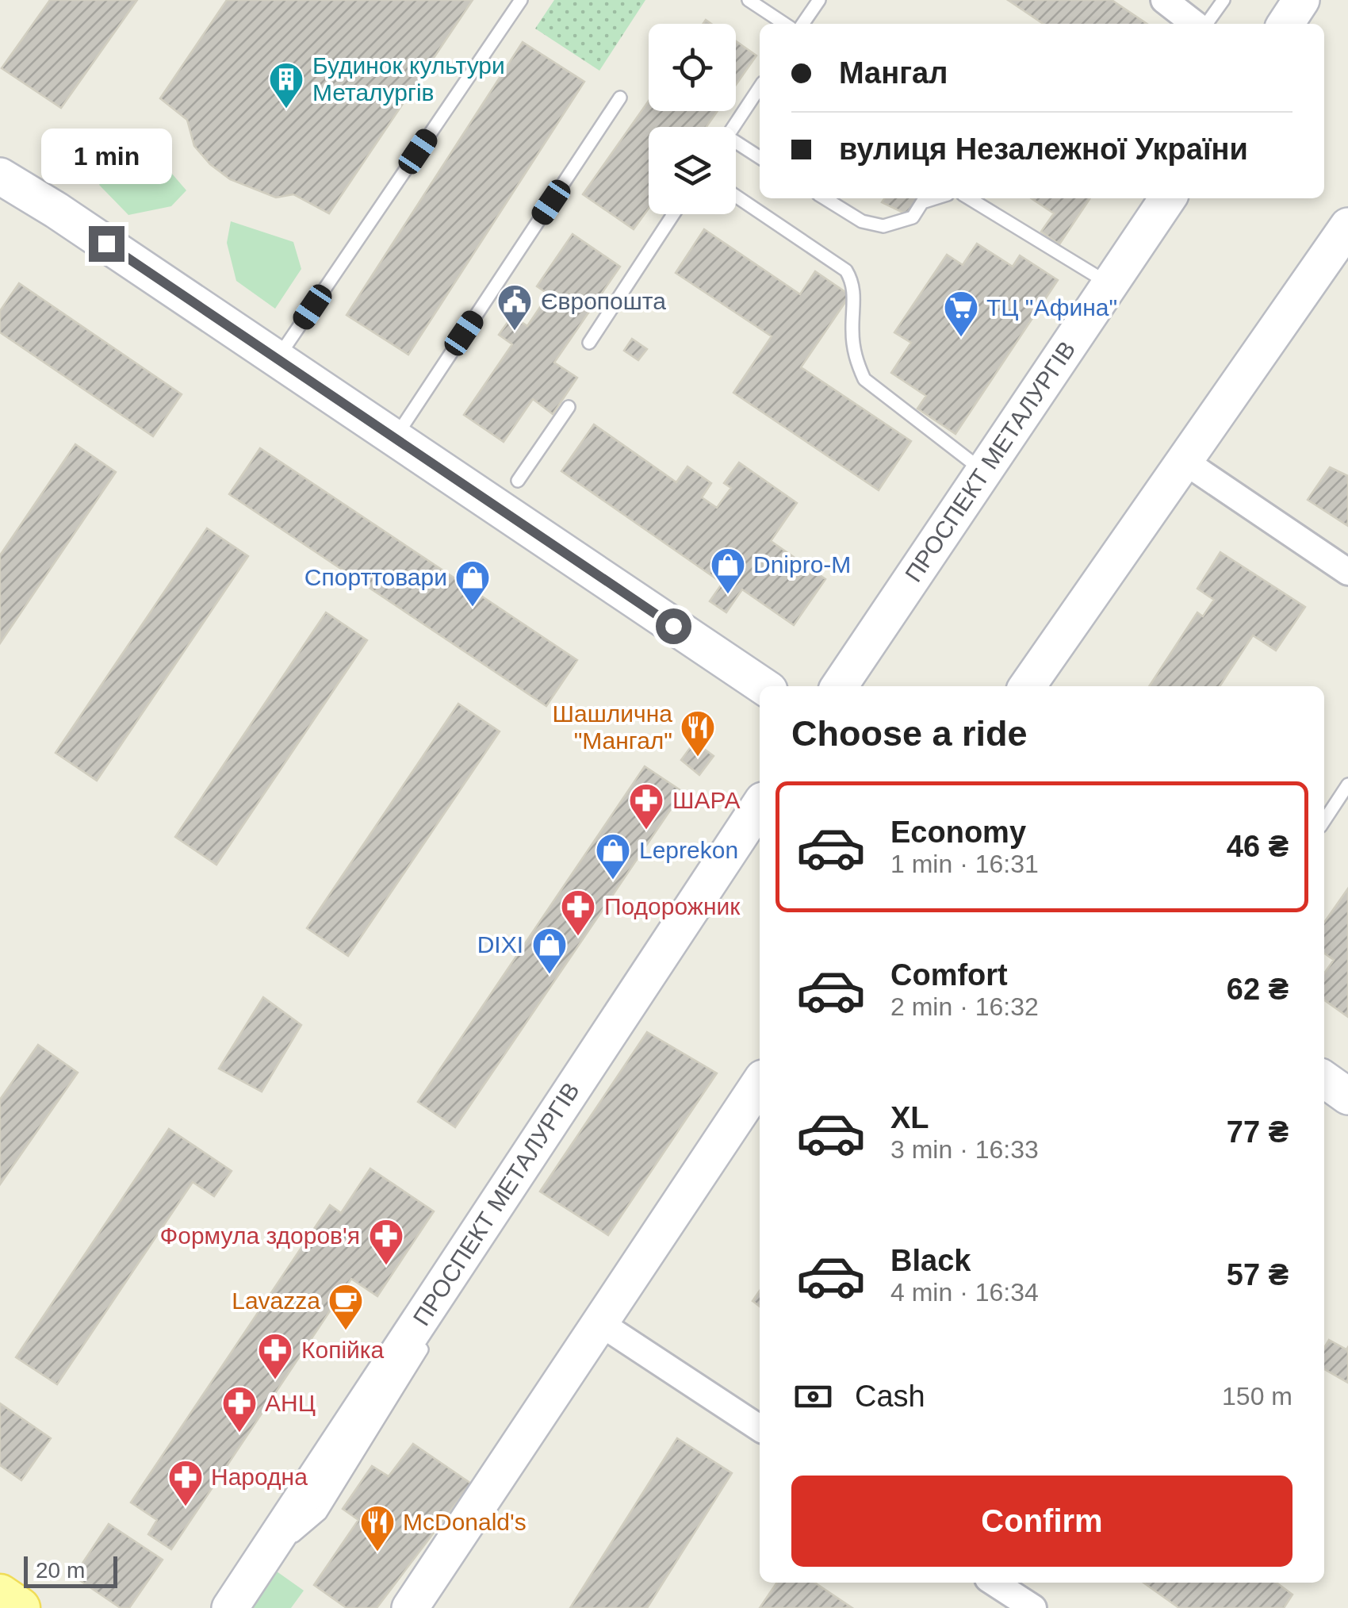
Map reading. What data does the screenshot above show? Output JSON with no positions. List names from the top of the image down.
{
  "streets": {
    "main road": ["ПРОСПЕКТ МЕТАЛУРГІВ"]
  },
  "places": {
    "building": ["Будинок культури Металургів"],
    "public building": ["Європошта"],
    "supermarket": ["ТЦ \"Афина\""],
    "shop": [
      "Dnipro-M",
      "Спорттовари",
      "Leprekon",
      "DIXI"
    ],
    "restaurant": ["Шашлична \"Мангал\"", "McDonald's"],
    "pharmacy": [
      "ШАРА",
      "Подорожник",
      "Формула здоров'я",
      "Копійка",
      "АНЦ",
      "Народна"
    ],
    "cafe": ["Lavazza"]
  },
  "scale_bar": "20 m",
  "page": {
    "banner": ["Мангал", "вулиця Незалежної України"],
    "bubble": "1 min",
    "heading": "Choose a ride",
    "list": [
      {
        "name": "Economy",
        "note": "1 min · 16:31",
        "value": "46 ₴"
      },
      {
        "name": "Comfort",
        "note": "2 min · 16:32",
        "value": "62 ₴"
      },
      {
        "name": "XL",
        "note": "3 min · 16:33",
        "value": "77 ₴"
      },
      {
        "name": "Black",
        "note": "4 min · 16:34",
        "value": "57 ₴"
      }
    ],
    "pay": ["Cash", "150 m"],
    "buttons": "Confirm",
    "scale": "20 m"
  }
}
